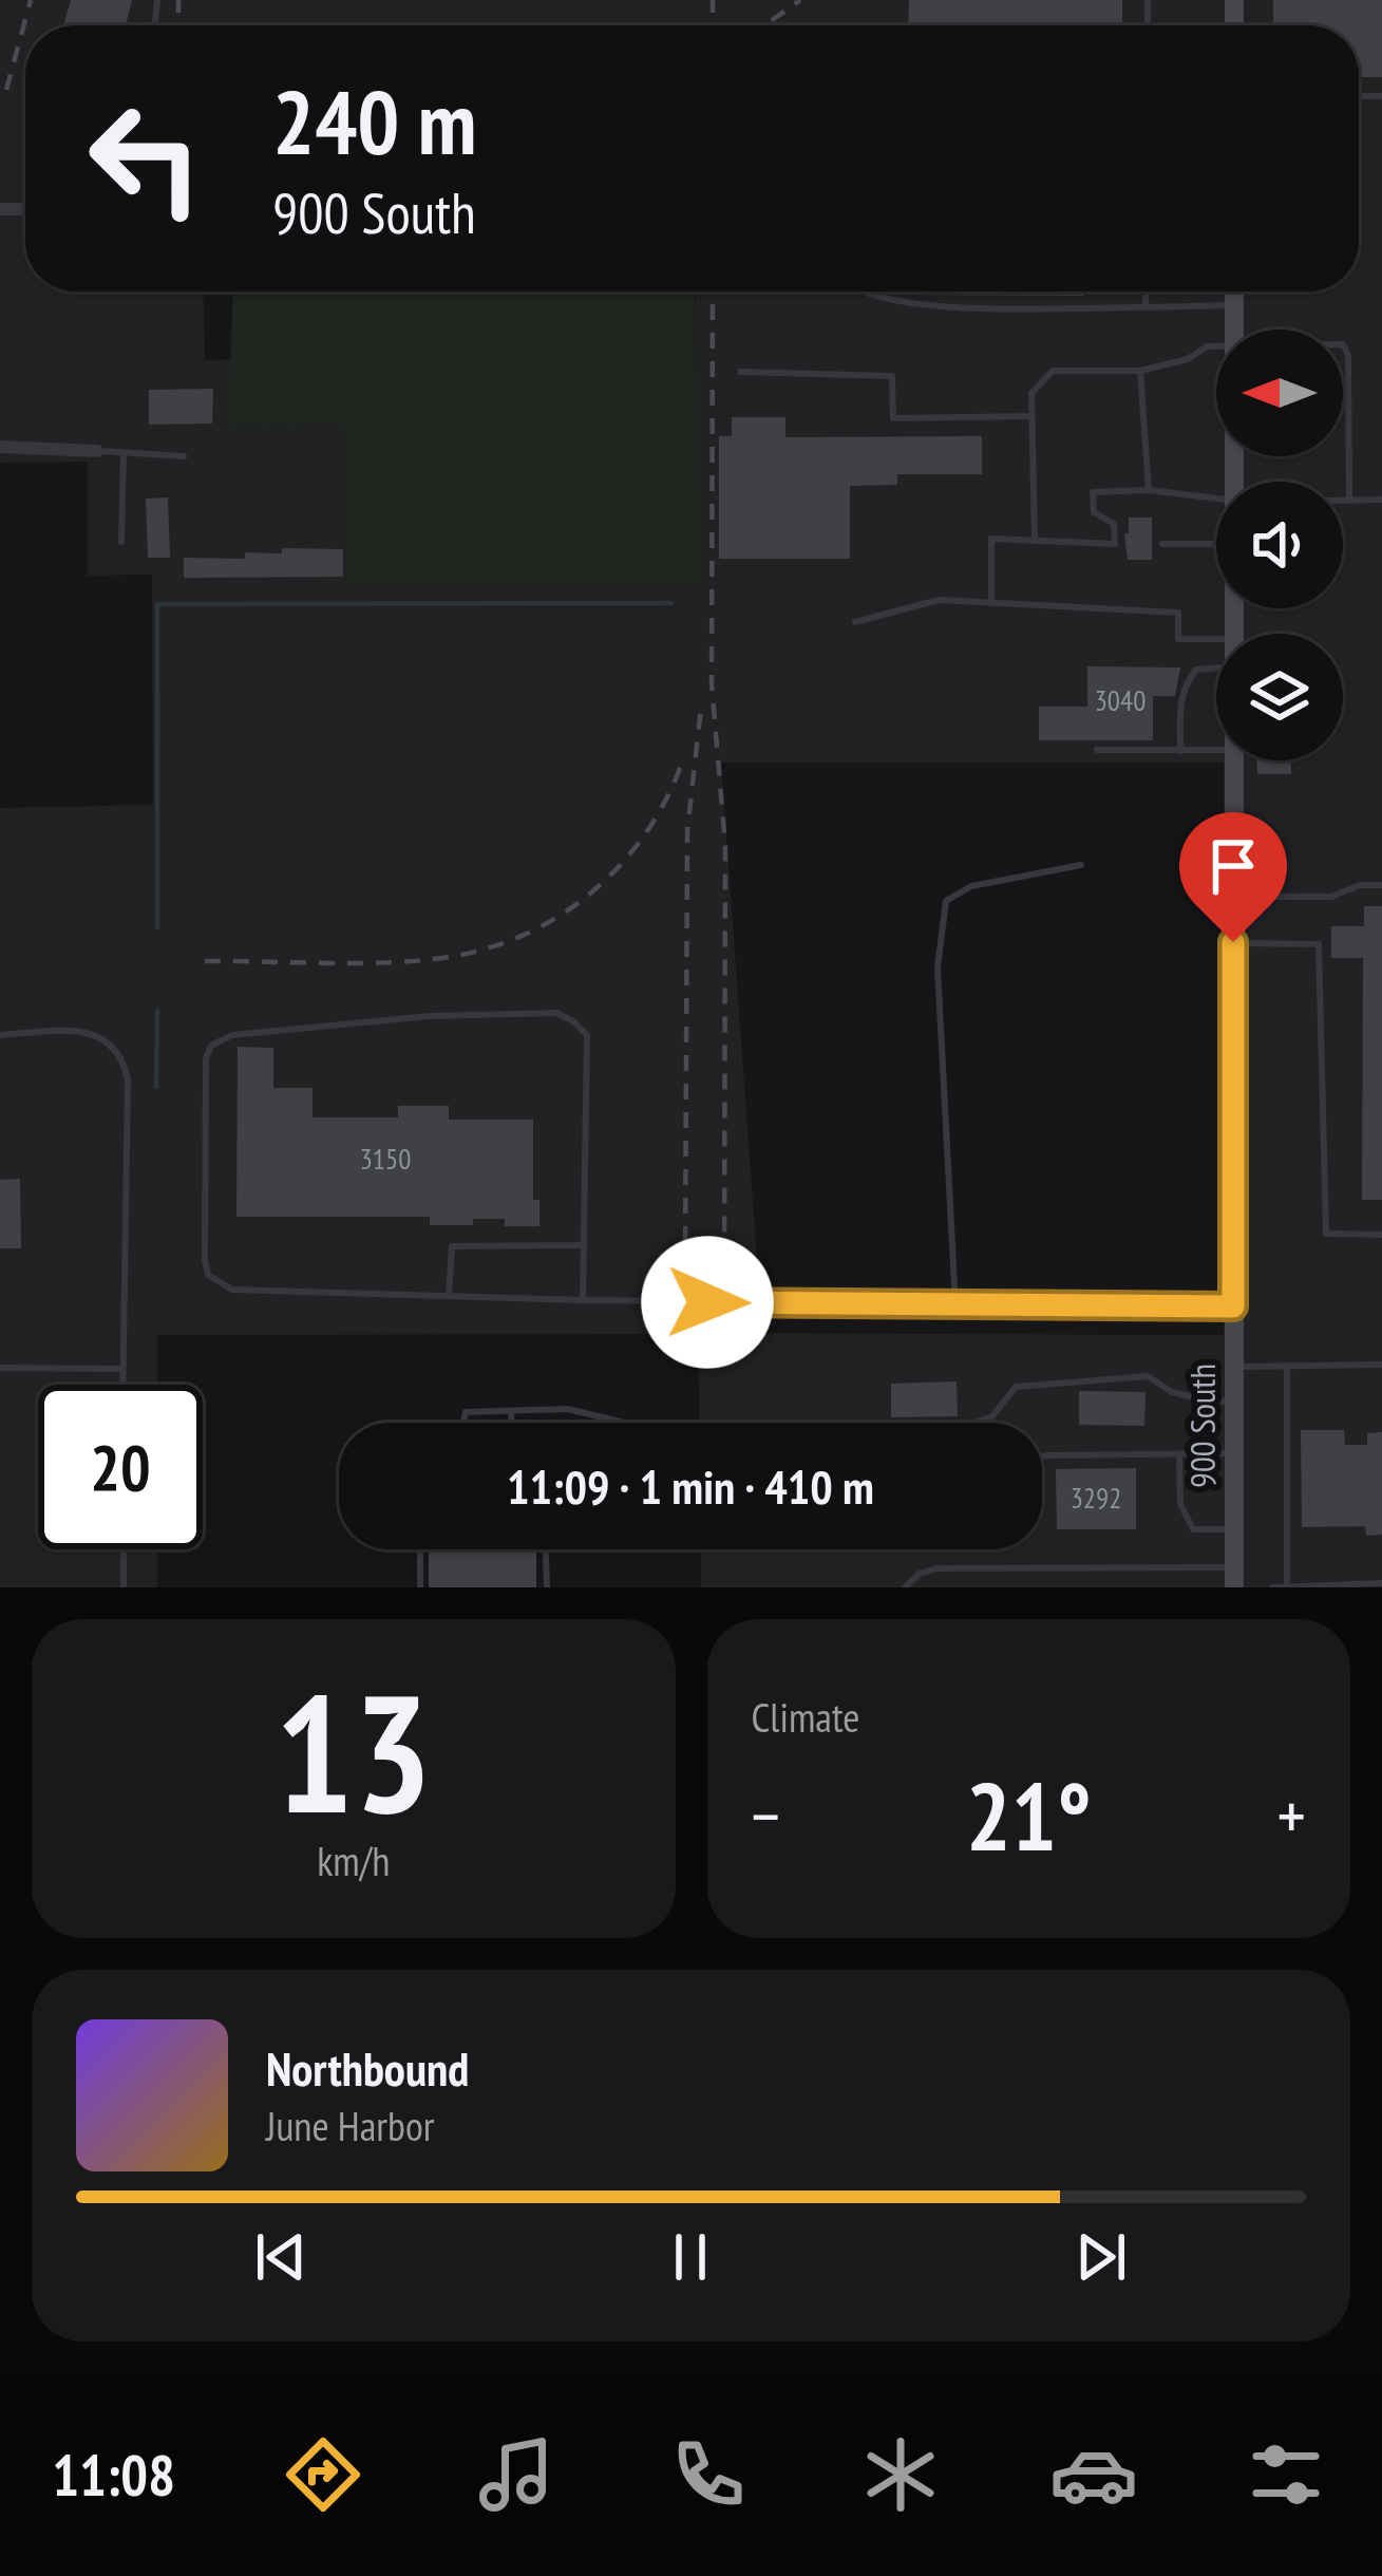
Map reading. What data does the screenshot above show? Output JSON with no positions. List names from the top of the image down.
{
  "streets": {
    "street": ["900 South"]
  },
  "house_numbers": ["3040", "3150", "3292"],
  "north": "left",
  "page": {
    "turn": ["240 m", "900 South"],
    "limit": "20",
    "trip": "11:09 · 1 min · 410 m",
    "tile": [
      ["13", "km/h"],
      "Climate"
    ],
    "heat": ["−", "21°", "+"],
    "song": ["Northbound", "June Harbor"],
    "tabs": "11:08"
  }
}
